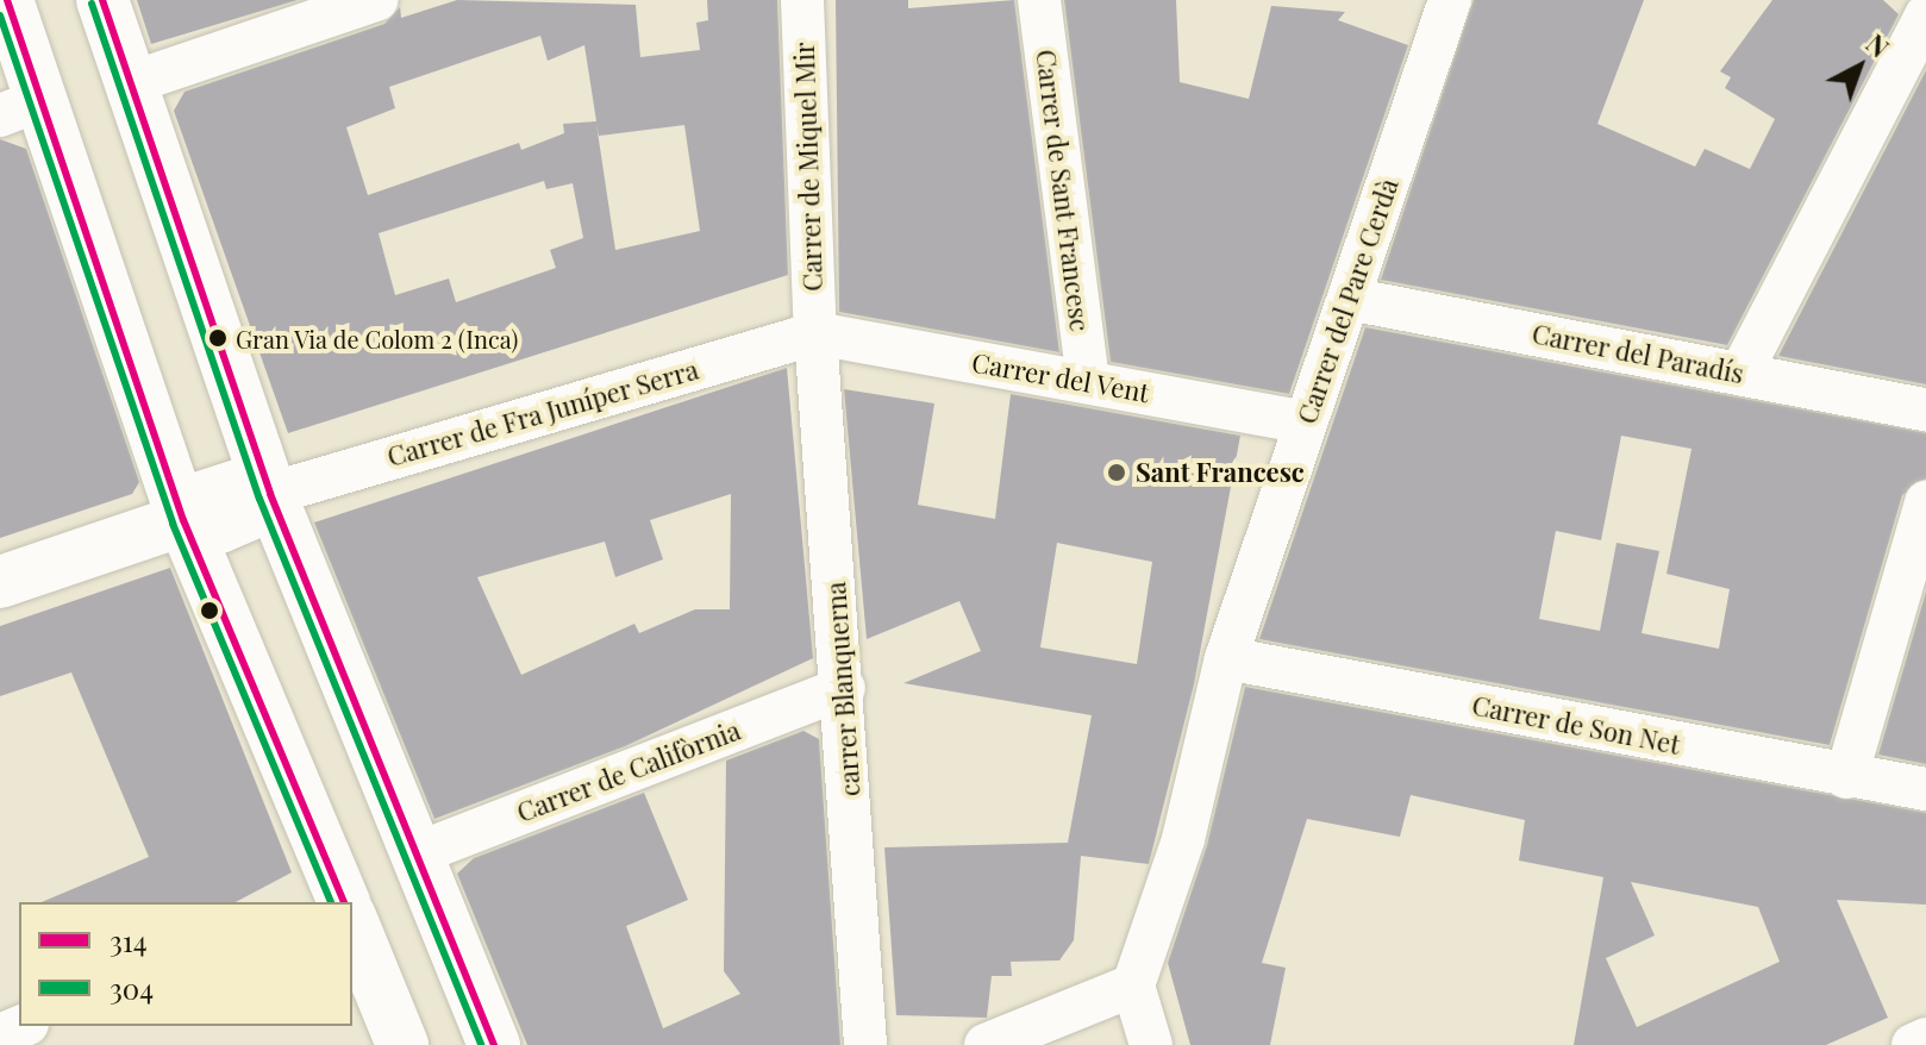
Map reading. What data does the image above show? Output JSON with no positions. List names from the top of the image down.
{
  "streets": {
    "main road": ["Carrer de Fra Juníper Serra"],
    "street": [
      "Carrer de Miquel Mir",
      "Carrer de Sant Francesc",
      "Carrer del Pare Cerdà",
      "Carrer del Paradís",
      "Carrer del Vent",
      "carrer Blanquerna",
      "Carrer de Son Net",
      "Carrer de Califòrnia"
    ]
  },
  "crossings": [
    ["Carrer de Miquel Mir", "Carrer del Vent"],
    ["Carrer de Miquel Mir", "Carrer de Fra Juníper Serra"],
    ["Carrer de Miquel Mir", "carrer Blanquerna"],
    ["Carrer de Sant Francesc", "Carrer del Vent"],
    ["Carrer del Pare Cerdà", "Carrer del Paradís"],
    ["Carrer del Pare Cerdà", "Carrer del Vent"],
    ["Carrer del Pare Cerdà", "Carrer de Son Net"],
    ["Carrer del Vent", "Carrer de Fra Juníper Serra"],
    ["Carrer del Vent", "carrer Blanquerna"],
    ["Carrer de Fra Juníper Serra", "carrer Blanquerna"],
    ["carrer Blanquerna", "Carrer de Califòrnia"]
  ],
  "places": ["Gran Via de Colom 2 (Inca)", "Sant Francesc"],
  "lines": ["transit line 314", "transit line 304"],
  "legend": ["314", "304"],
  "north": "top right"
}
